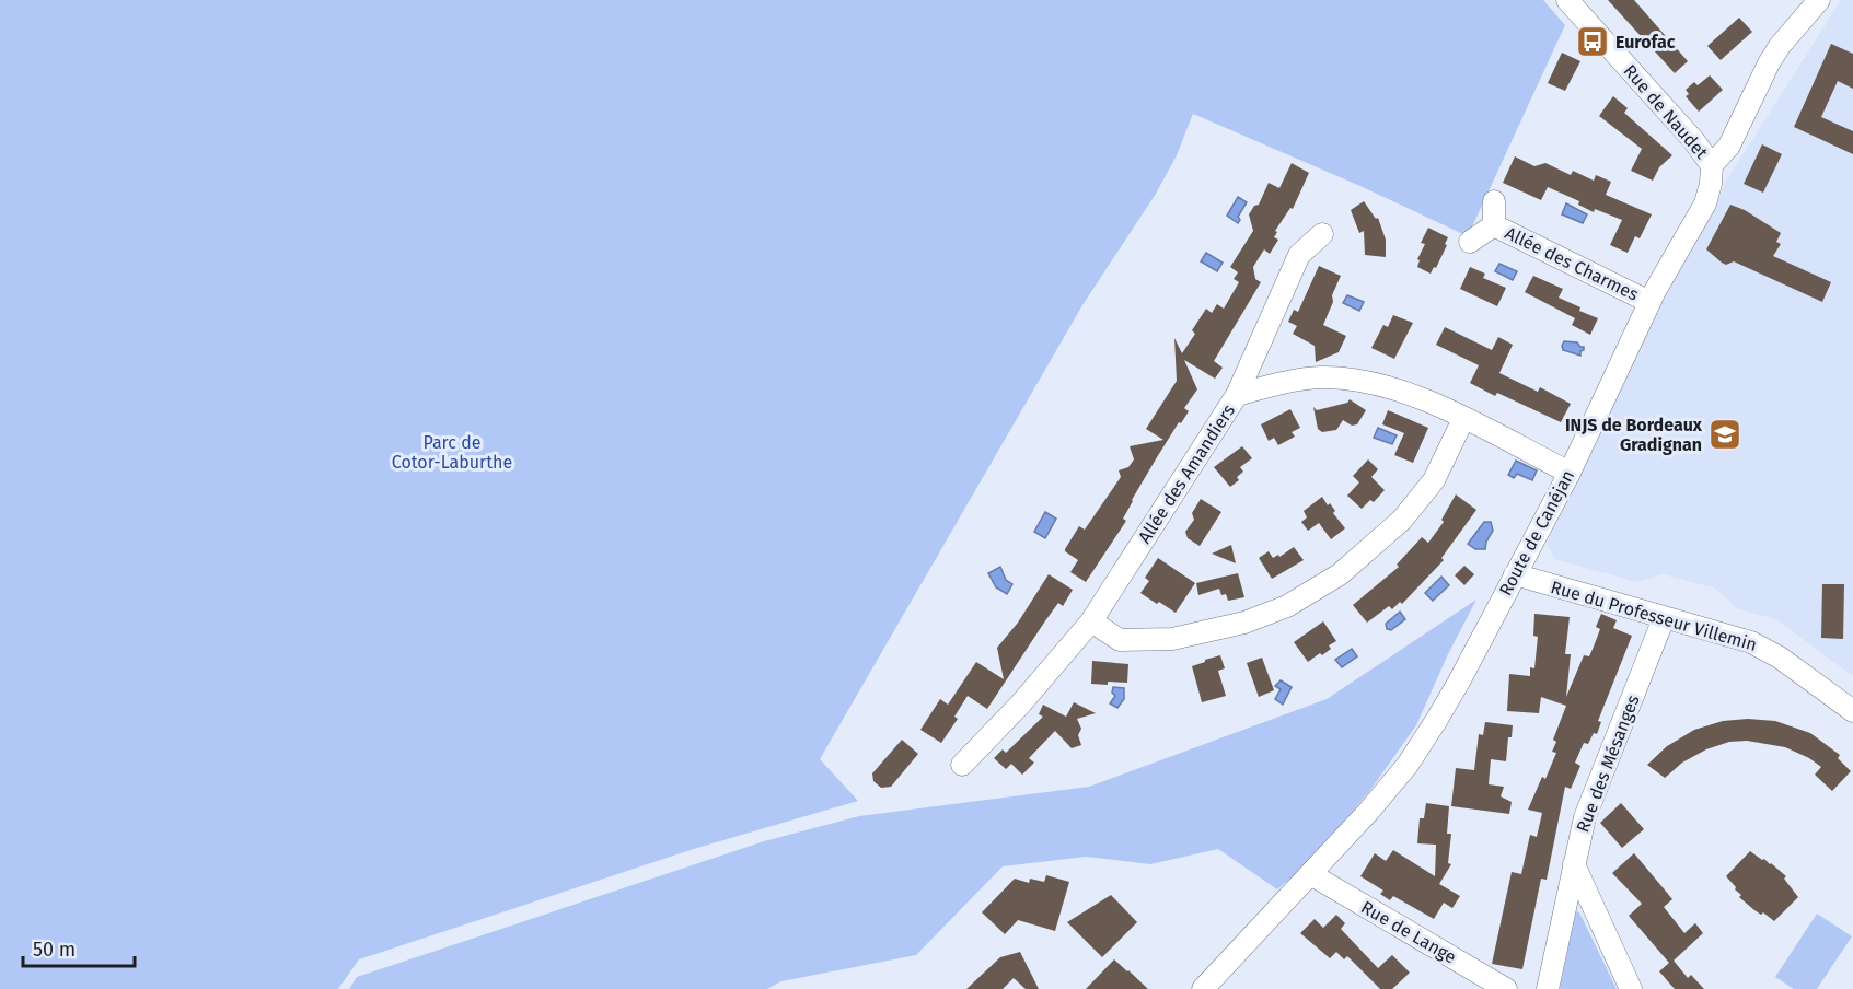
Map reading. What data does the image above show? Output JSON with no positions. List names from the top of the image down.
{
  "streets": {
    "street": [
      "Rue de Naudet",
      "Allée des Charmes",
      "Allée des Amandiers",
      "Route de Canéjan",
      "Rue du Professeur Villemin",
      "Rue des Mésanges",
      "Rue de Lange"
    ]
  },
  "crossings": [
    ["Rue de Naudet", "Route de Canéjan"],
    ["Allée des Charmes", "Route de Canéjan"],
    ["Allée des Amandiers", "Route de Canéjan"],
    ["Route de Canéjan", "Rue du Professeur Villemin"],
    ["Route de Canéjan", "Rue de Lange"],
    ["Rue du Professeur Villemin", "Rue des Mésanges"]
  ],
  "parks": ["Parc de Cotor-Laburthe"],
  "places": {
    "bus stop": ["Eurofac"],
    "school or university": ["INJS de Bordeaux Gradignan"]
  },
  "scale_bar": "50 m"
}
